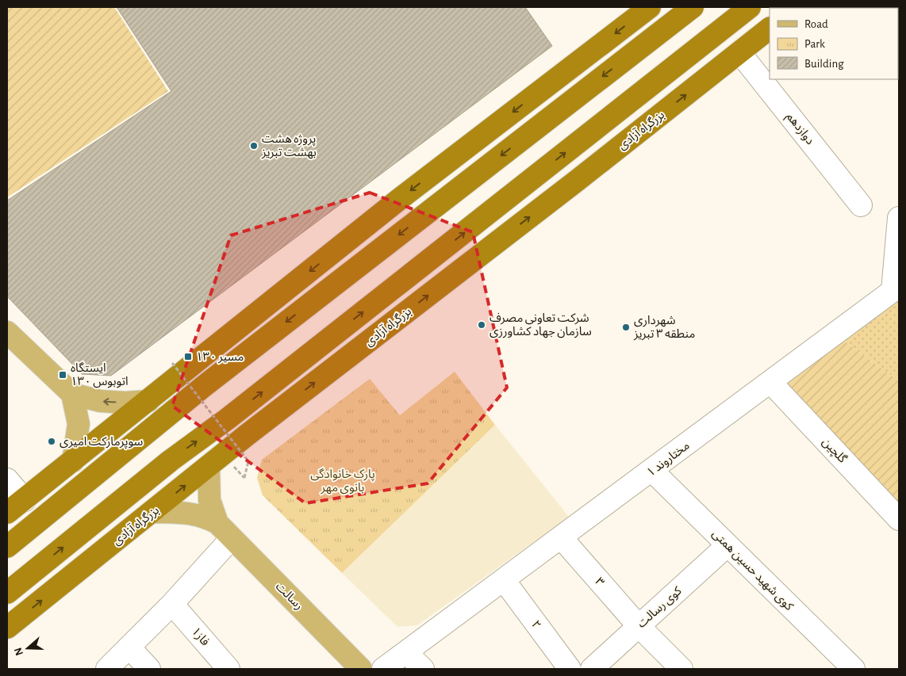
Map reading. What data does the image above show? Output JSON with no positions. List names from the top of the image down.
{
  "streets": {
    "highway": ["بزرگراه آزادی"],
    "main road": ["رسالت"],
    "street": [
      "دوازدهم",
      "گلچین",
      "مختاروند ۱",
      "کوی شهید حسین همتی",
      "۳",
      "کوی رسالت",
      "۲",
      "فاز۱"
    ]
  },
  "crossings": [
    ["دوازدهم", "بزرگراه آزادی"],
    ["گلچین", "مختاروند ۱"],
    ["مختاروند ۱", "کوی شهید حسین همتی"],
    ["مختاروند ۱", "۳"],
    ["مختاروند ۱", "۲"],
    ["کوی شهید حسین همتی", "کوی رسالت"],
    ["۳", "کوی رسالت"]
  ],
  "parks": ["پارک خانوادگی بانوی مهر"],
  "places": {
    "other": [
      "پروژه هشت بهشت تبریز",
      "شرکت تعاونی مصرف سازمان جهاد کشاورزی",
      "شهرداری منطقه ۳ تبریز",
      "سوپرمارکت امیری"
    ],
    "transit": ["مسیر ۱۳۰", "ایستگاه اتوبوس ۱۳۰"]
  },
  "legend": ["Road", "Park", "Building"],
  "north": "left"
}
